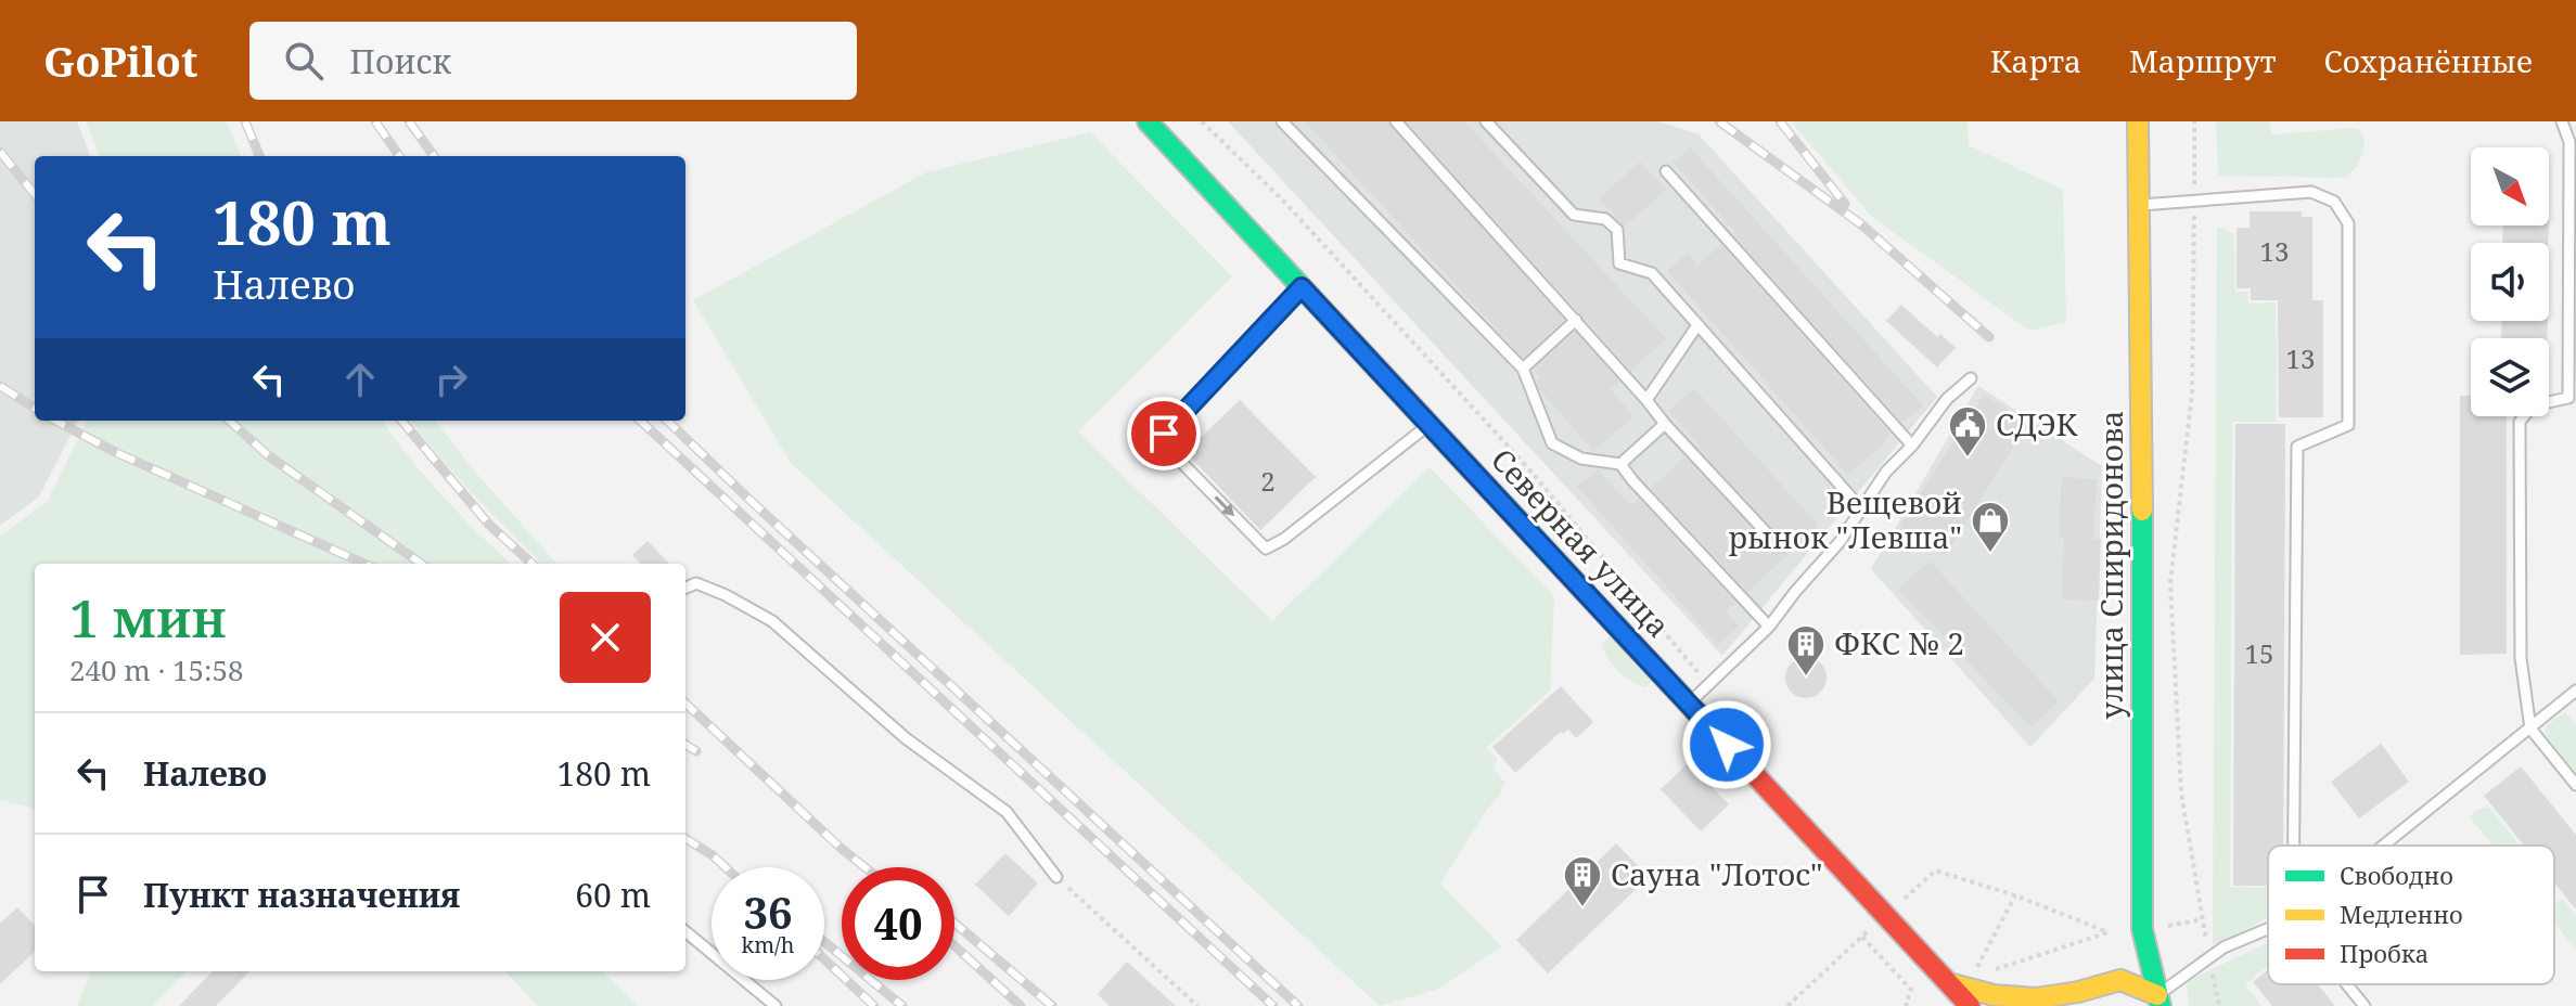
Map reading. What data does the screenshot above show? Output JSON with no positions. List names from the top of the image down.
{
  "streets": {
    "street": ["Северная улица", "улица Спиридонова"]
  },
  "places": {
    "public building": ["СДЭК"],
    "shop": ["Вещевой рынок \"Левша\""],
    "building": ["ФКС № 2", "Сауна \"Лотос\""]
  },
  "house_numbers": [
    "13",
    "13",
    "2",
    "15"
  ],
  "legend": ["Свободно", "Медленно", "Пробка"],
  "north": "bottom right",
  "page": {
    "header": "GoPilot",
    "search": "Поиск",
    "nav": ["Карта", "Маршрут", "Сохранённые"],
    "turn": ["180 m", "Налево"],
    "heading": ["1 мин", "240 m · 15:58"],
    "list": [
      {
        "name": "Налево",
        "value": "180 m"
      },
      {
        "name": "Пункт назначения",
        "value": "60 m"
      }
    ],
    "speed": "36 km/h",
    "limit": "40"
  }
}
